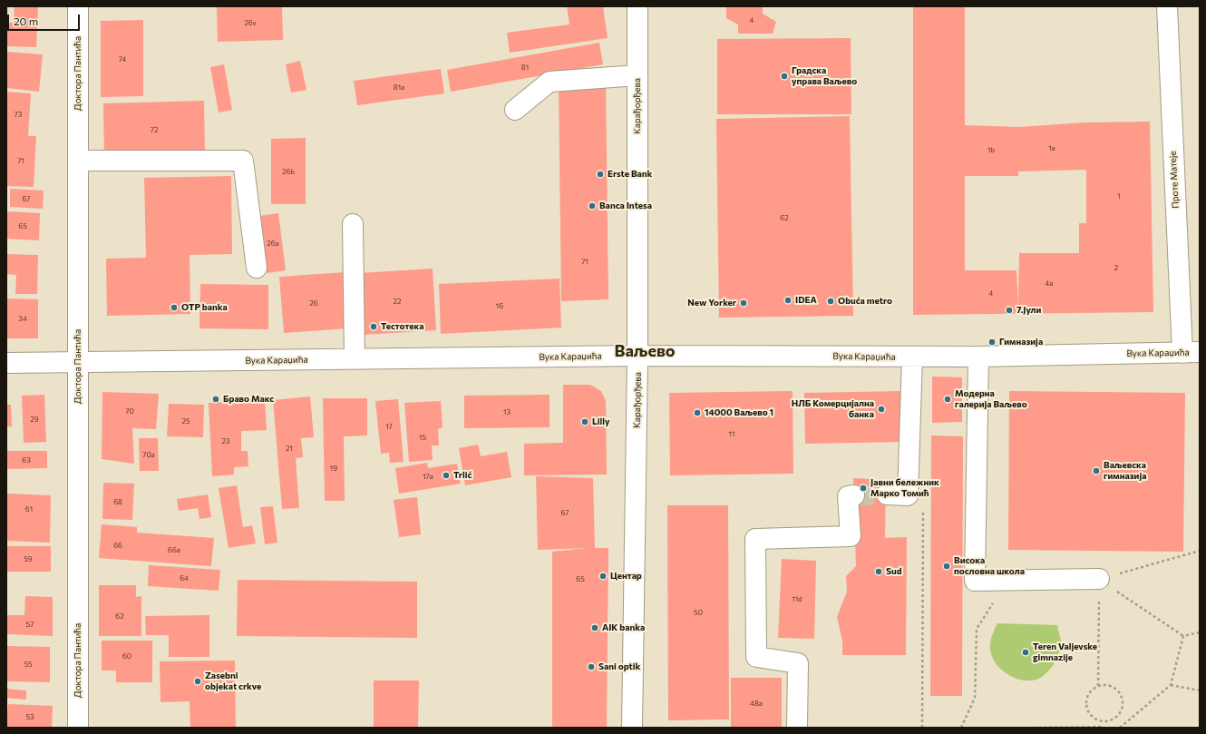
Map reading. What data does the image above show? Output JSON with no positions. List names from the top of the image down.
{
  "streets": {
    "street": [
      "Доктора Пантића",
      "Карађорђева",
      "Проте Матеје",
      "Вука Караџића"
    ]
  },
  "crossings": [
    ["Доктора Пантића", "Вука Караџића"],
    ["Карађорђева", "Вука Караџића"],
    ["Проте Матеје", "Вука Караџића"]
  ],
  "districts": ["Ваљево"],
  "places": [
    "Градска управа Ваљево",
    "Erste Bank",
    "Banca Intesa",
    "IDEA",
    "Obuća metro",
    "New Yorker",
    "OTP banka",
    "7.Јули",
    "Тестотека",
    "Гимназија",
    "Браво Макс",
    "Модерна галерија Ваљево",
    "НЛБ Комерцијална банка",
    "14000 Ваљево 1",
    "Lilly",
    "Ваљевска гимназија",
    "Trlić",
    "Јавни бележник Марко Томић",
    "Висока пословна школа",
    "Sud",
    "Центар",
    "AIK banka",
    "Teren Valjevske gimnazije",
    "Sani optik",
    "Zasebni objekat crkve"
  ],
  "house_numbers": [
    "4",
    "26v",
    "74",
    "81",
    "81a",
    "73",
    "72",
    "1a",
    "1b",
    "71",
    "26b",
    "1",
    "67",
    "62",
    "65",
    "26a",
    "71",
    "2",
    "4a",
    "4",
    "22",
    "26",
    "16",
    "34",
    "70",
    "13",
    "29",
    "25",
    "17",
    "11",
    "15",
    "23",
    "21",
    "70a",
    "63",
    "19",
    "17a",
    "68",
    "61",
    "67",
    "66",
    "66a",
    "59",
    "64",
    "65",
    "11d",
    "50",
    "62",
    "57",
    "60",
    "55",
    "48a",
    "53"
  ],
  "scale_bar": "20 m"
}
